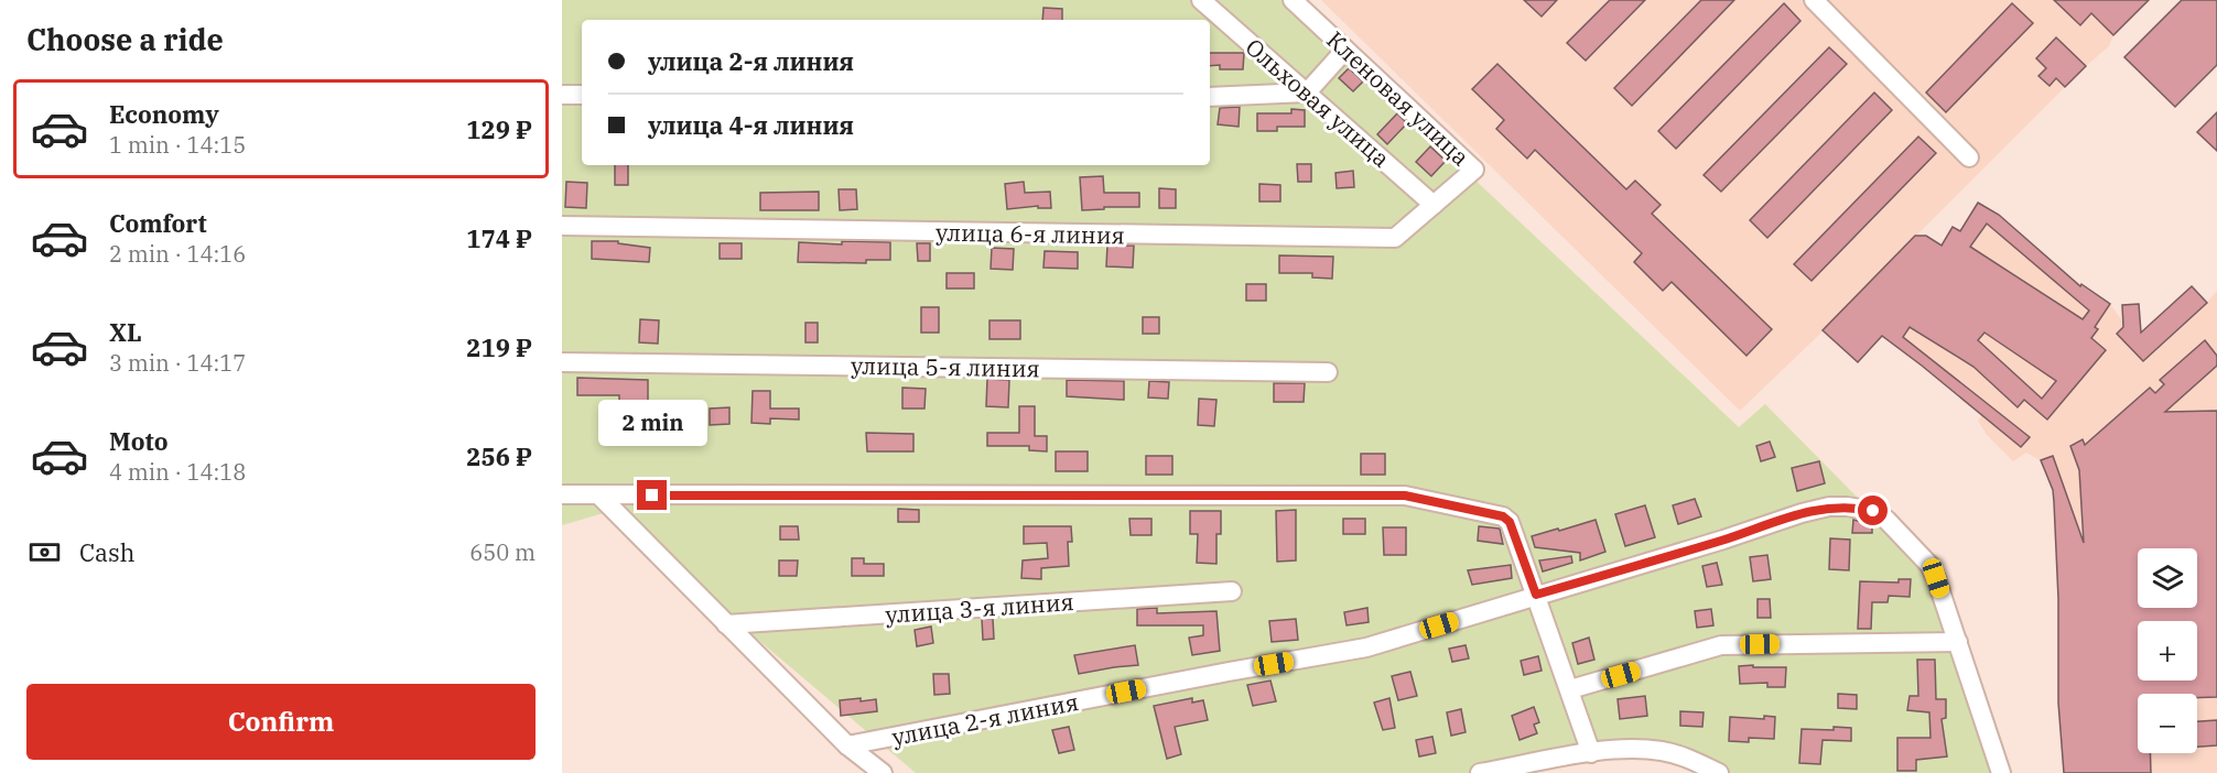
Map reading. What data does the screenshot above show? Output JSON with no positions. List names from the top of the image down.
{
  "streets": {
    "street": [
      "Кленовая улица",
      "Ольховая улица",
      "улица 6-я линия",
      "улица 5-я линия",
      "улица 3-я линия",
      "улица 2-я линия"
    ]
  },
  "crossings": [
    ["Кленовая улица", "улица 6-я линия"],
    ["Ольховая улица", "улица 6-я линия"]
  ],
  "page": {
    "heading": "Choose a ride",
    "banner": ["улица 2-я линия", "улица 4-я линия"],
    "list": [
      {
        "name": "Economy",
        "note": "1 min · 14:15",
        "value": "129 ₽"
      },
      {
        "name": "Comfort",
        "note": "2 min · 14:16",
        "value": "174 ₽"
      },
      {
        "name": "XL",
        "note": "3 min · 14:17",
        "value": "219 ₽"
      },
      {
        "name": "Moto",
        "note": "4 min · 14:18",
        "value": "256 ₽"
      }
    ],
    "bubble": "2 min",
    "pay": ["Cash", "650 m"],
    "map_buttons": ["+", "−"],
    "buttons": "Confirm"
  }
}
